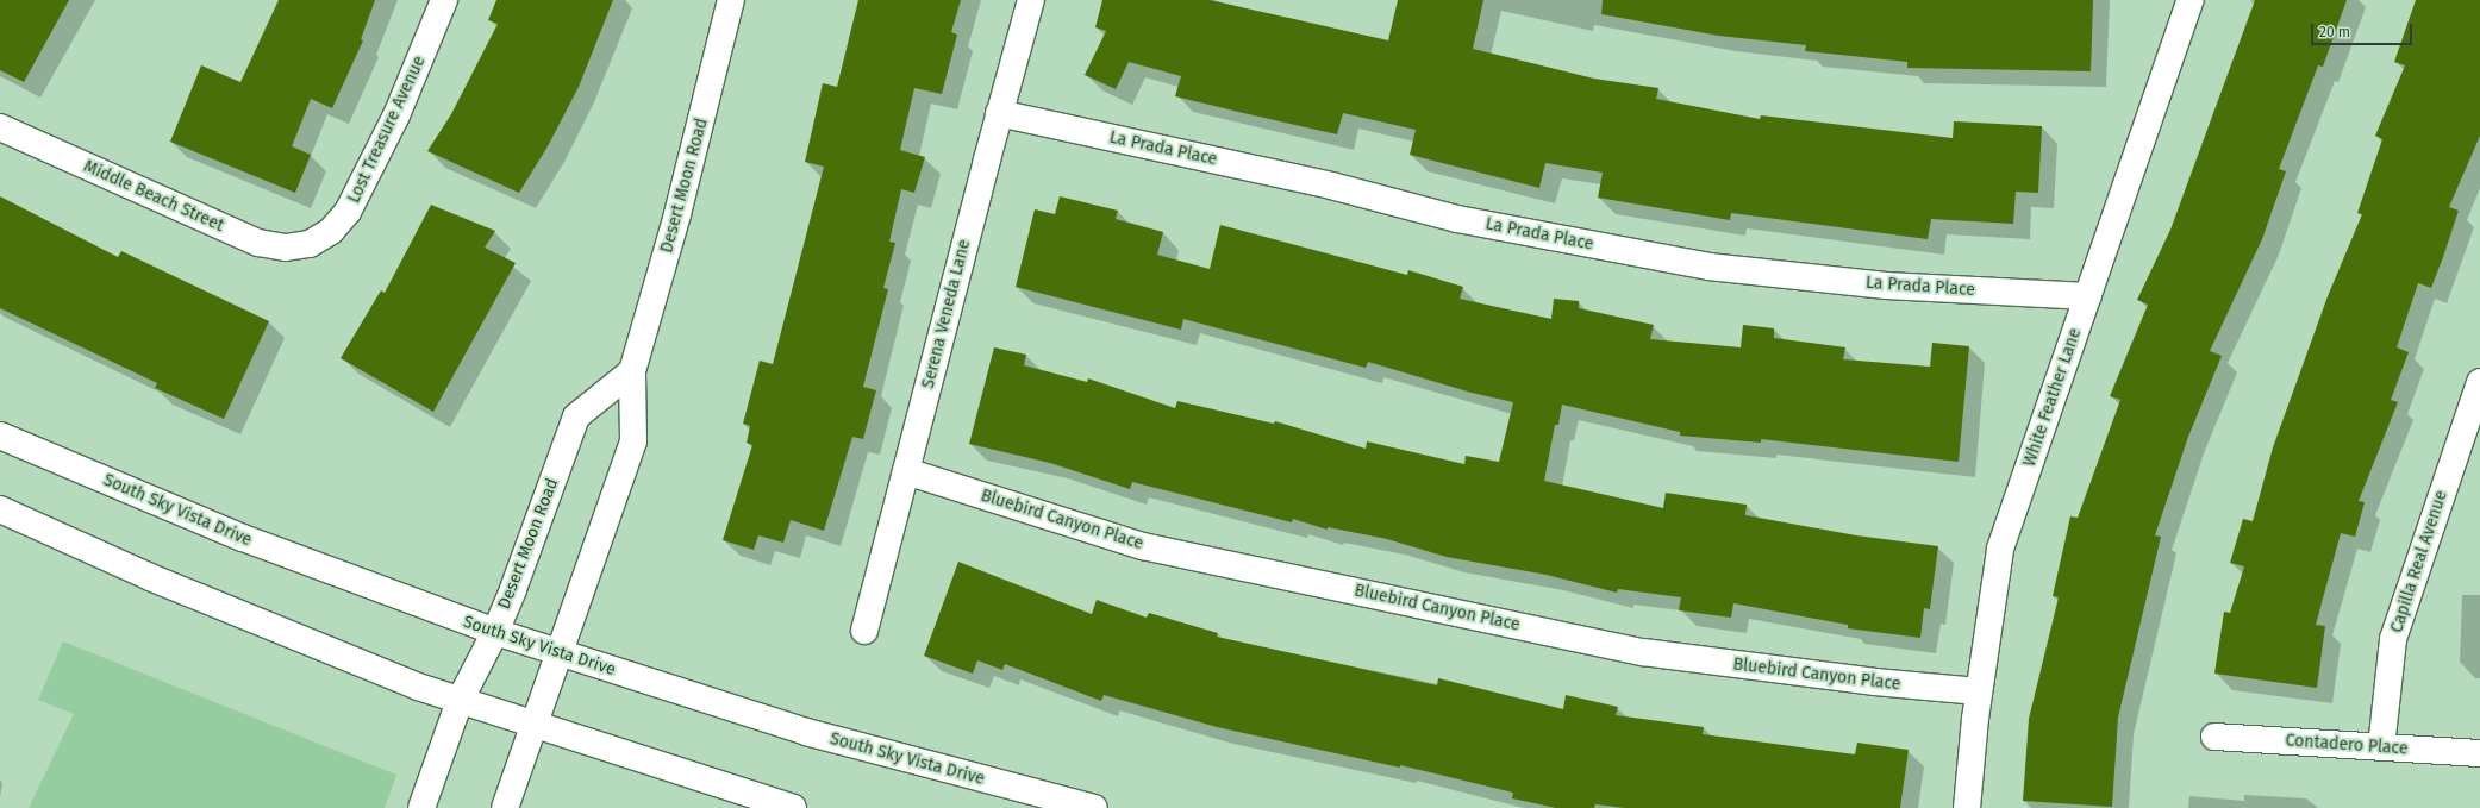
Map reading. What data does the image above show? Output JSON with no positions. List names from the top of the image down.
{
  "streets": {
    "street": [
      "Lost Treasure Avenue",
      "La Prada Place",
      "Desert Moon Road",
      "Middle Beach Street",
      "Serena Veneda Lane",
      "White Feather Lane",
      "South Sky Vista Drive",
      "Bluebird Canyon Place",
      "Capilla Real Avenue",
      "Contadero Place"
    ]
  },
  "crossings": [
    ["Lost Treasure Avenue", "Middle Beach Street"],
    ["La Prada Place", "Serena Veneda Lane"],
    ["La Prada Place", "White Feather Lane"],
    ["Desert Moon Road", "South Sky Vista Drive"],
    ["Serena Veneda Lane", "Bluebird Canyon Place"],
    ["White Feather Lane", "Bluebird Canyon Place"],
    ["Capilla Real Avenue", "Contadero Place"]
  ],
  "scale_bar": "20 m"
}
